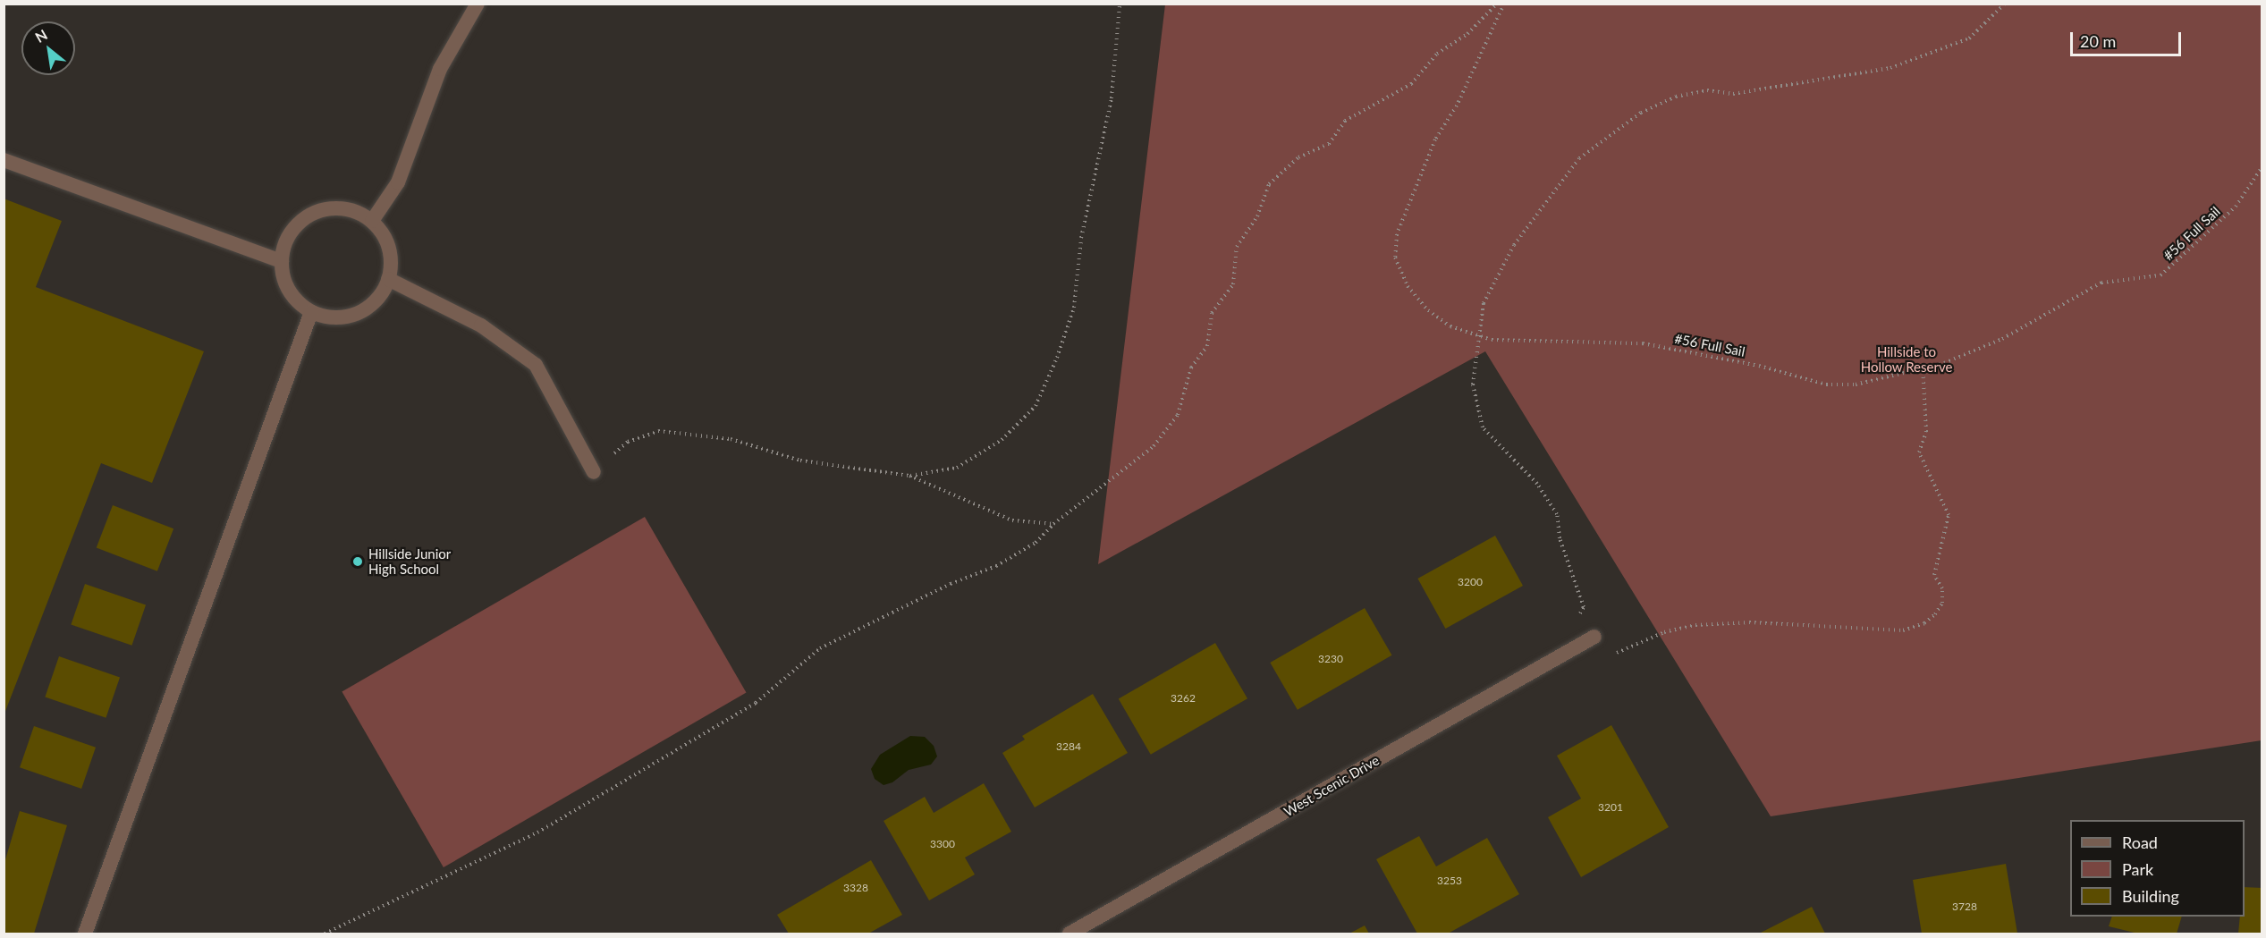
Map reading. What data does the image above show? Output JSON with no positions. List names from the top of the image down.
{
  "streets": {
    "street": ["West Scenic Drive"],
    "path": ["#56 Full Sail"]
  },
  "parks": ["Hillside to Hollow Reserve"],
  "places": ["Hillside Junior High School"],
  "house_numbers": [
    "3200",
    "3230",
    "3262",
    "3284",
    "3201",
    "3300",
    "3253",
    "3328",
    "3728"
  ],
  "legend": ["Road", "Park", "Building"],
  "scale_bar": "20 m",
  "north": "top left"
}
